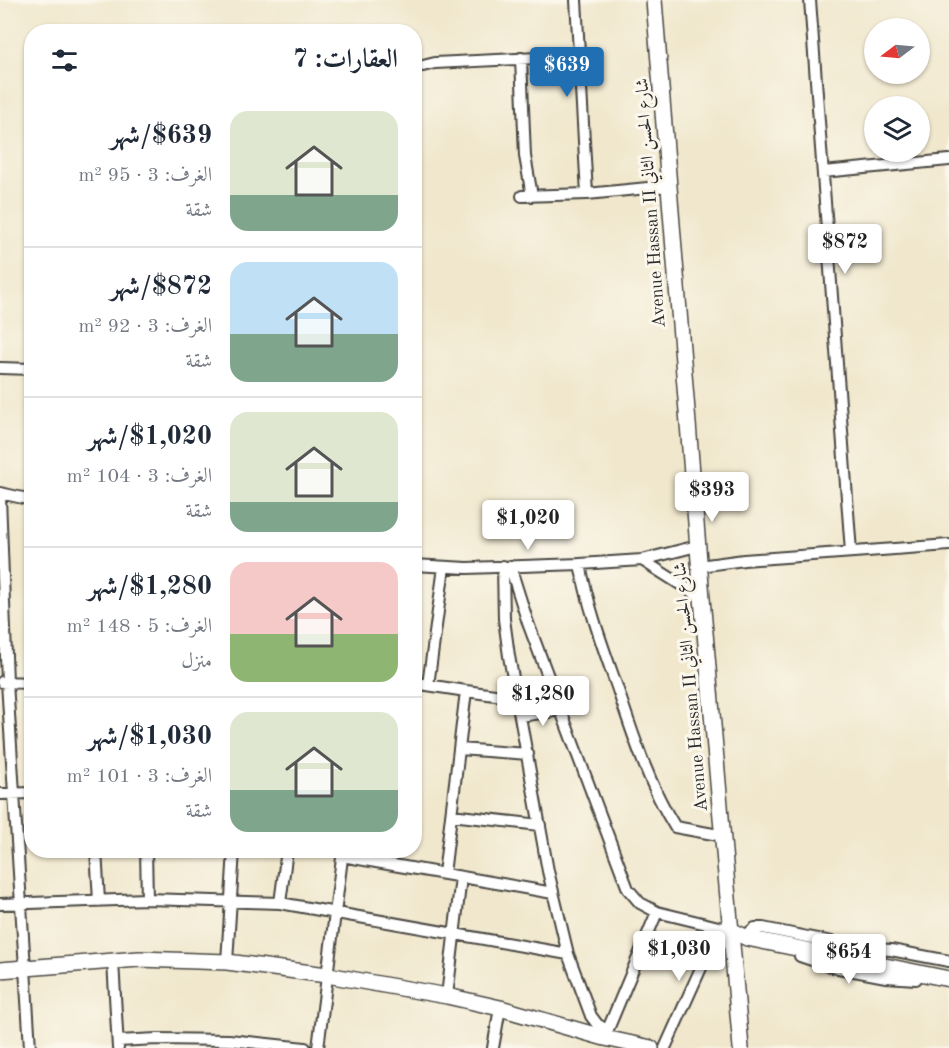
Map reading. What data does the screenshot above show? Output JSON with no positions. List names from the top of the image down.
{
  "streets": {
    "street": ["Avenue Hassan II شارع الحسن الثاني"]
  },
  "north": "left",
  "page": {
    "heading": "العقارات: 7",
    "price": [
      "$639",
      "$872",
      "$393",
      "$1,020",
      "$1,280",
      "$1,030",
      "$654"
    ],
    "list": [
      {
        "name": "$639/شهر",
        "note": "الغرف: 3 · 95 m² · شقة"
      },
      {
        "name": "$872/شهر",
        "note": "الغرف: 3 · 92 m² · شقة"
      },
      {
        "name": "$1,020/شهر",
        "note": "الغرف: 3 · 104 m² · شقة"
      },
      {
        "name": "$1,280/شهر",
        "note": "الغرف: 5 · 148 m² · منزل"
      },
      {
        "name": "$1,030/شهر",
        "note": "الغرف: 3 · 101 m² · شقة"
      }
    ]
  }
}
